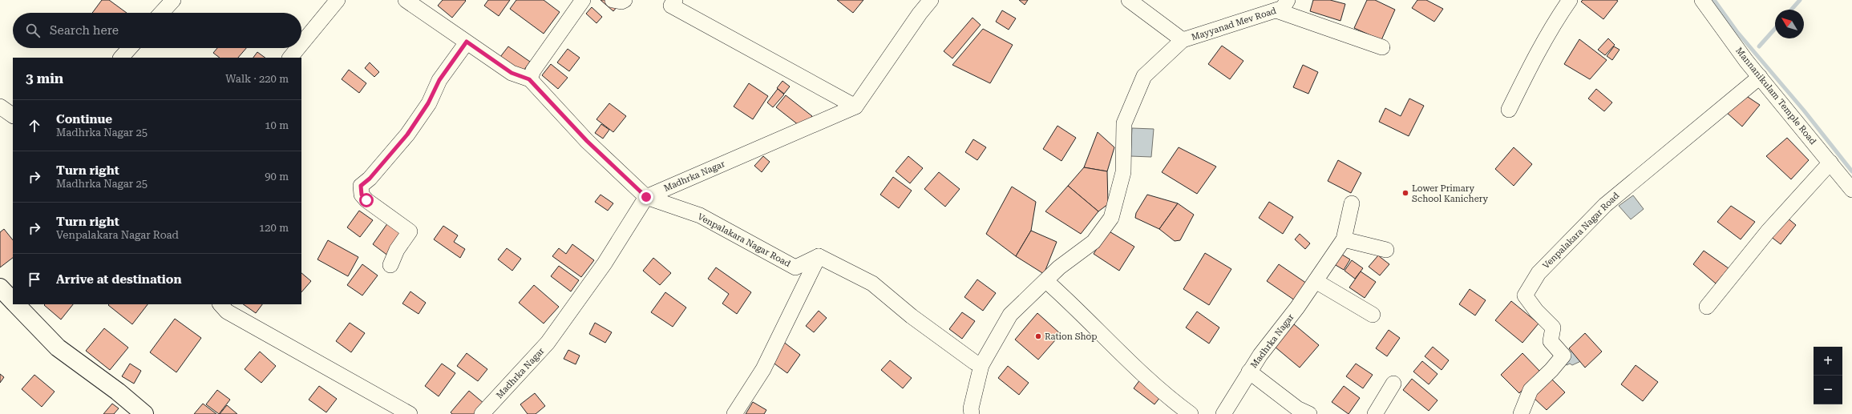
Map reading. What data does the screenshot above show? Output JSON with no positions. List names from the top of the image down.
{
  "streets": {
    "street": [
      "Mayyanad Mev Road",
      "Mannanikulam Temple Road",
      "Madhrka Nagar",
      "Venpalakara Nagar Road"
    ]
  },
  "crossings": [
    ["Mannanikulam Temple Road", "Venpalakara Nagar Road"],
    ["Madhrka Nagar", "Venpalakara Nagar Road"]
  ],
  "places": ["Lower Primary School Kanichery", "Ration Shop"],
  "north": "top left",
  "page": {
    "search": "Search here",
    "heading": ["3 min", "Walk · 220 m"],
    "list": [
      ["Continue", "Madhrka Nagar 25", "10 m"],
      ["Turn right", "Madhrka Nagar 25", "90 m"],
      ["Turn right", "Venpalakara Nagar Road", "120 m"],
      "Arrive at destination"
    ],
    "map_buttons": ["+", "−"]
  }
}
